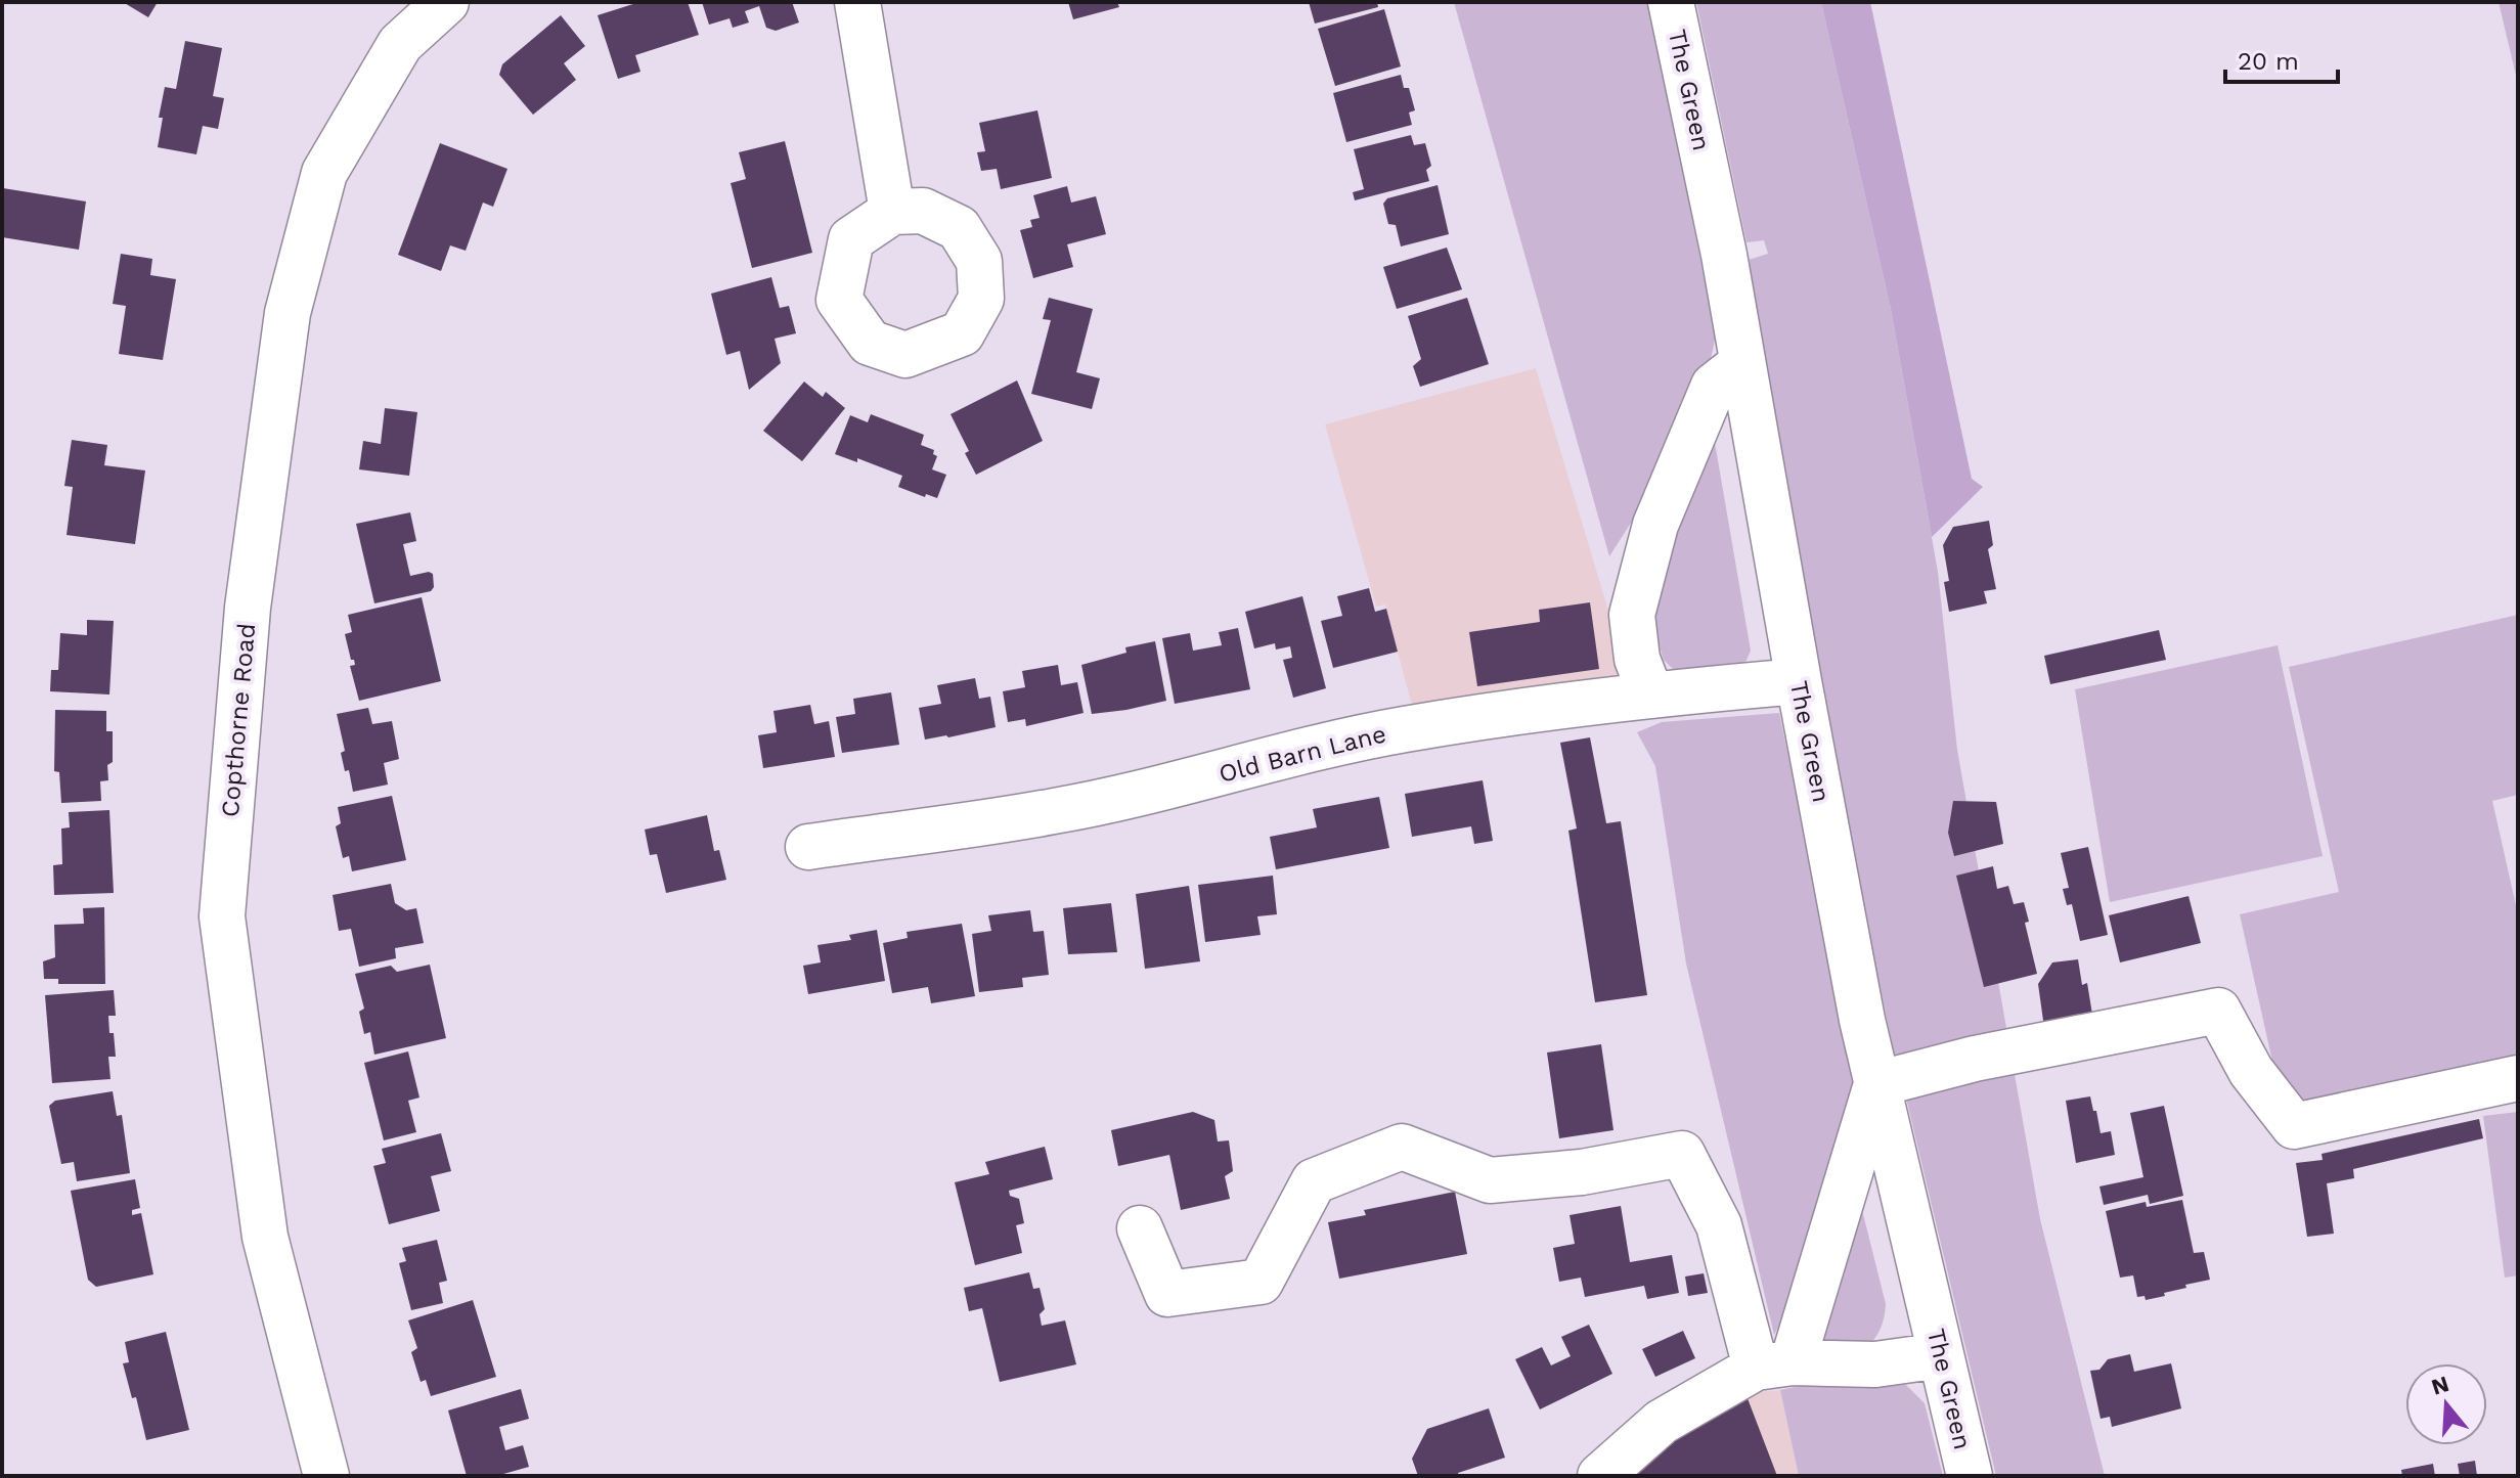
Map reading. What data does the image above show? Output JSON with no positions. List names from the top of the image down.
{
  "streets": {
    "street": ["The Green", "Copthorne Road", "Old Barn Lane"]
  },
  "crossings": [
    ["The Green", "Old Barn Lane"]
  ],
  "scale_bar": "20 m",
  "north": "top"
}
